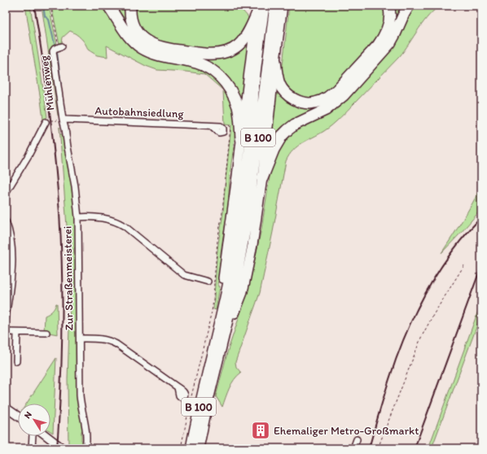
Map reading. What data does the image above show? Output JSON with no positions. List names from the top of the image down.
{
  "streets": {
    "highway": ["B 100"],
    "street": ["Mühlenweg", "Autobahnsiedlung", "Zur Straßenmeisterei"]
  },
  "crossings": [
    ["Mühlenweg", "Autobahnsiedlung"],
    ["Mühlenweg", "Zur Straßenmeisterei"],
    ["Autobahnsiedlung", "Zur Straßenmeisterei"]
  ],
  "places": {
    "building": ["Ehemaliger Metro-Großmarkt"]
  },
  "north": "top left"
}
